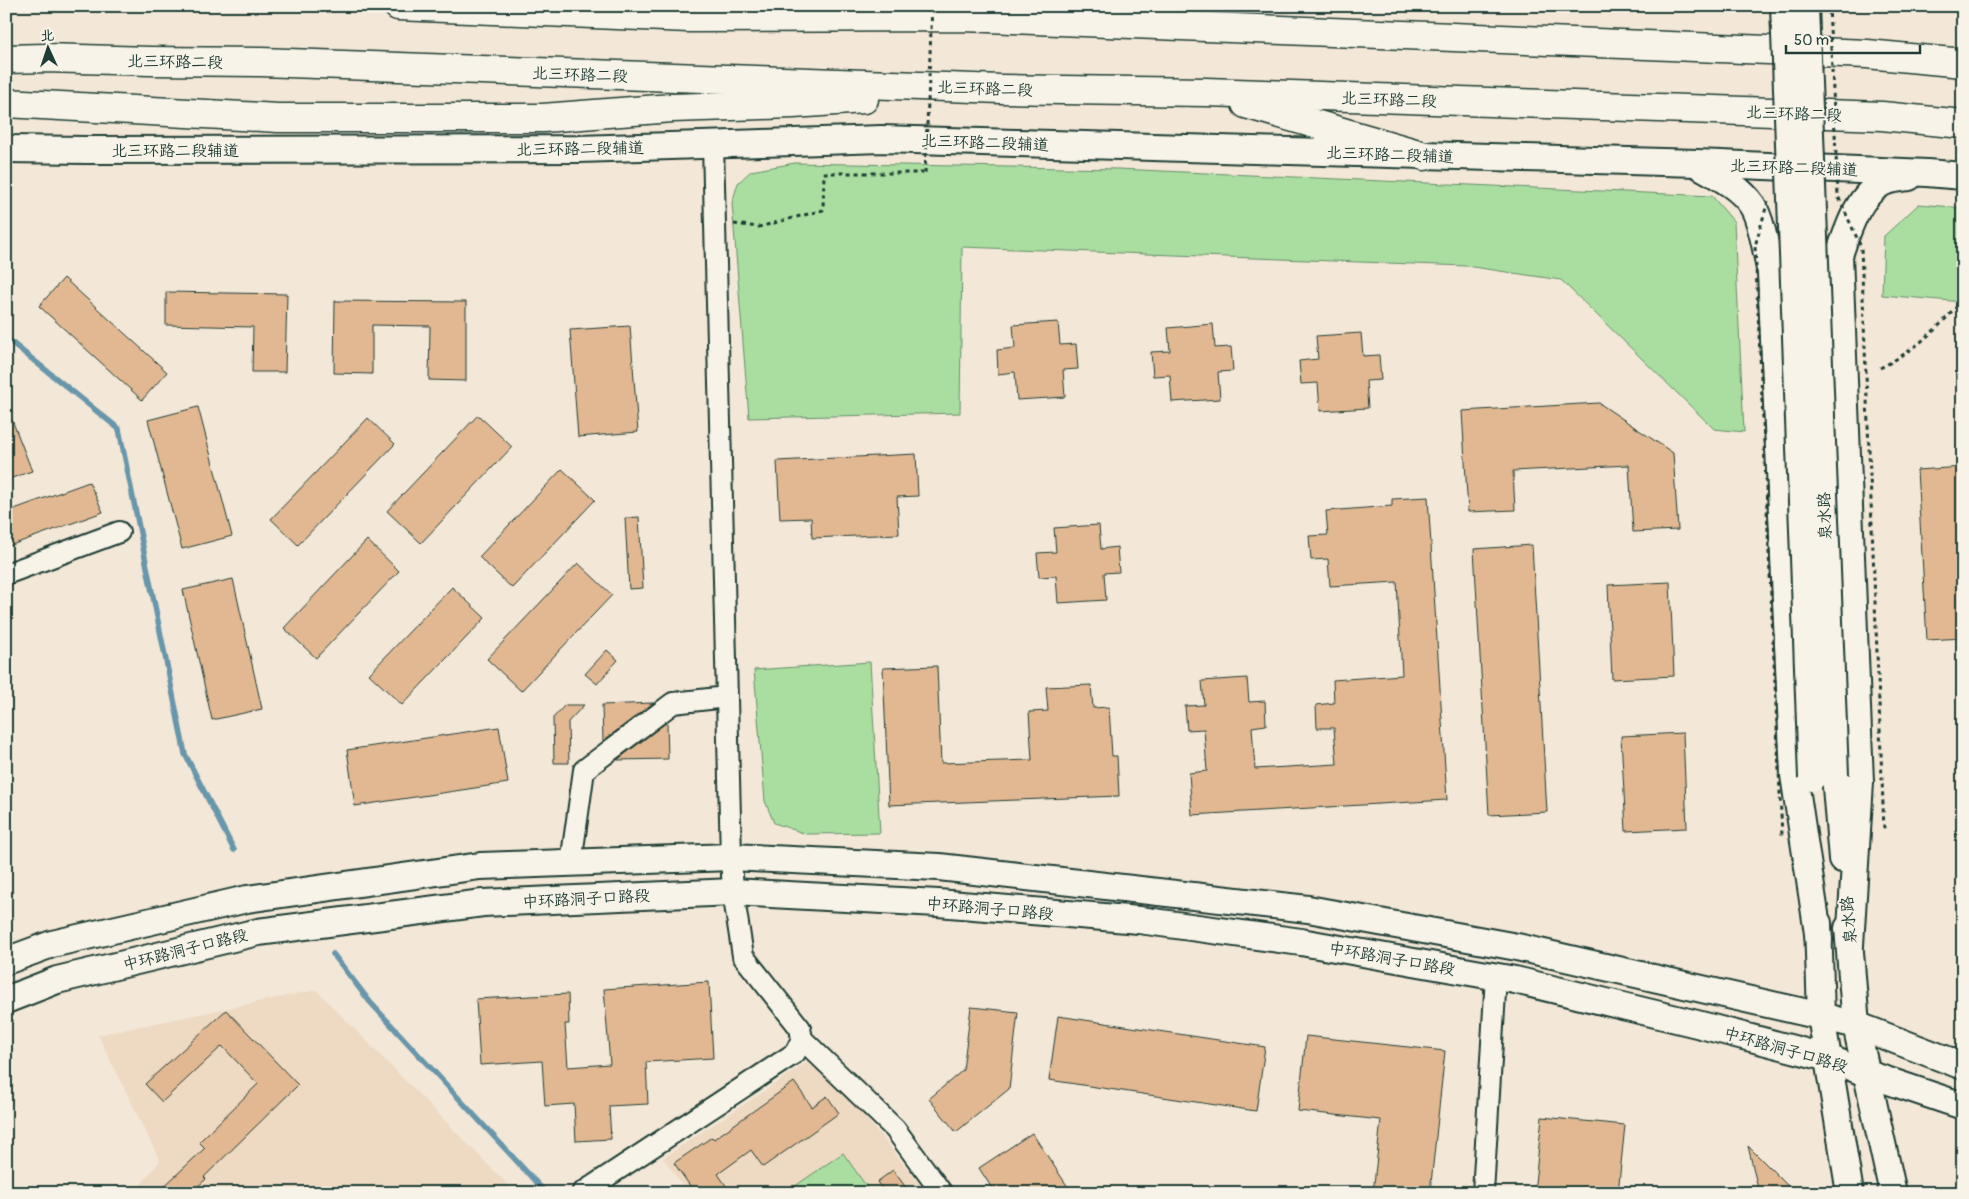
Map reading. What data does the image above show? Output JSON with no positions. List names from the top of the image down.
{
  "streets": {
    "highway": ["北三环路二段"],
    "main road": ["北三环路二段辅道", "泉水路", "中环路洞子口路段"]
  },
  "crossings": [
    ["泉水路", "中环路洞子口路段"]
  ],
  "scale_bar": "50 m",
  "north": "top"
}
